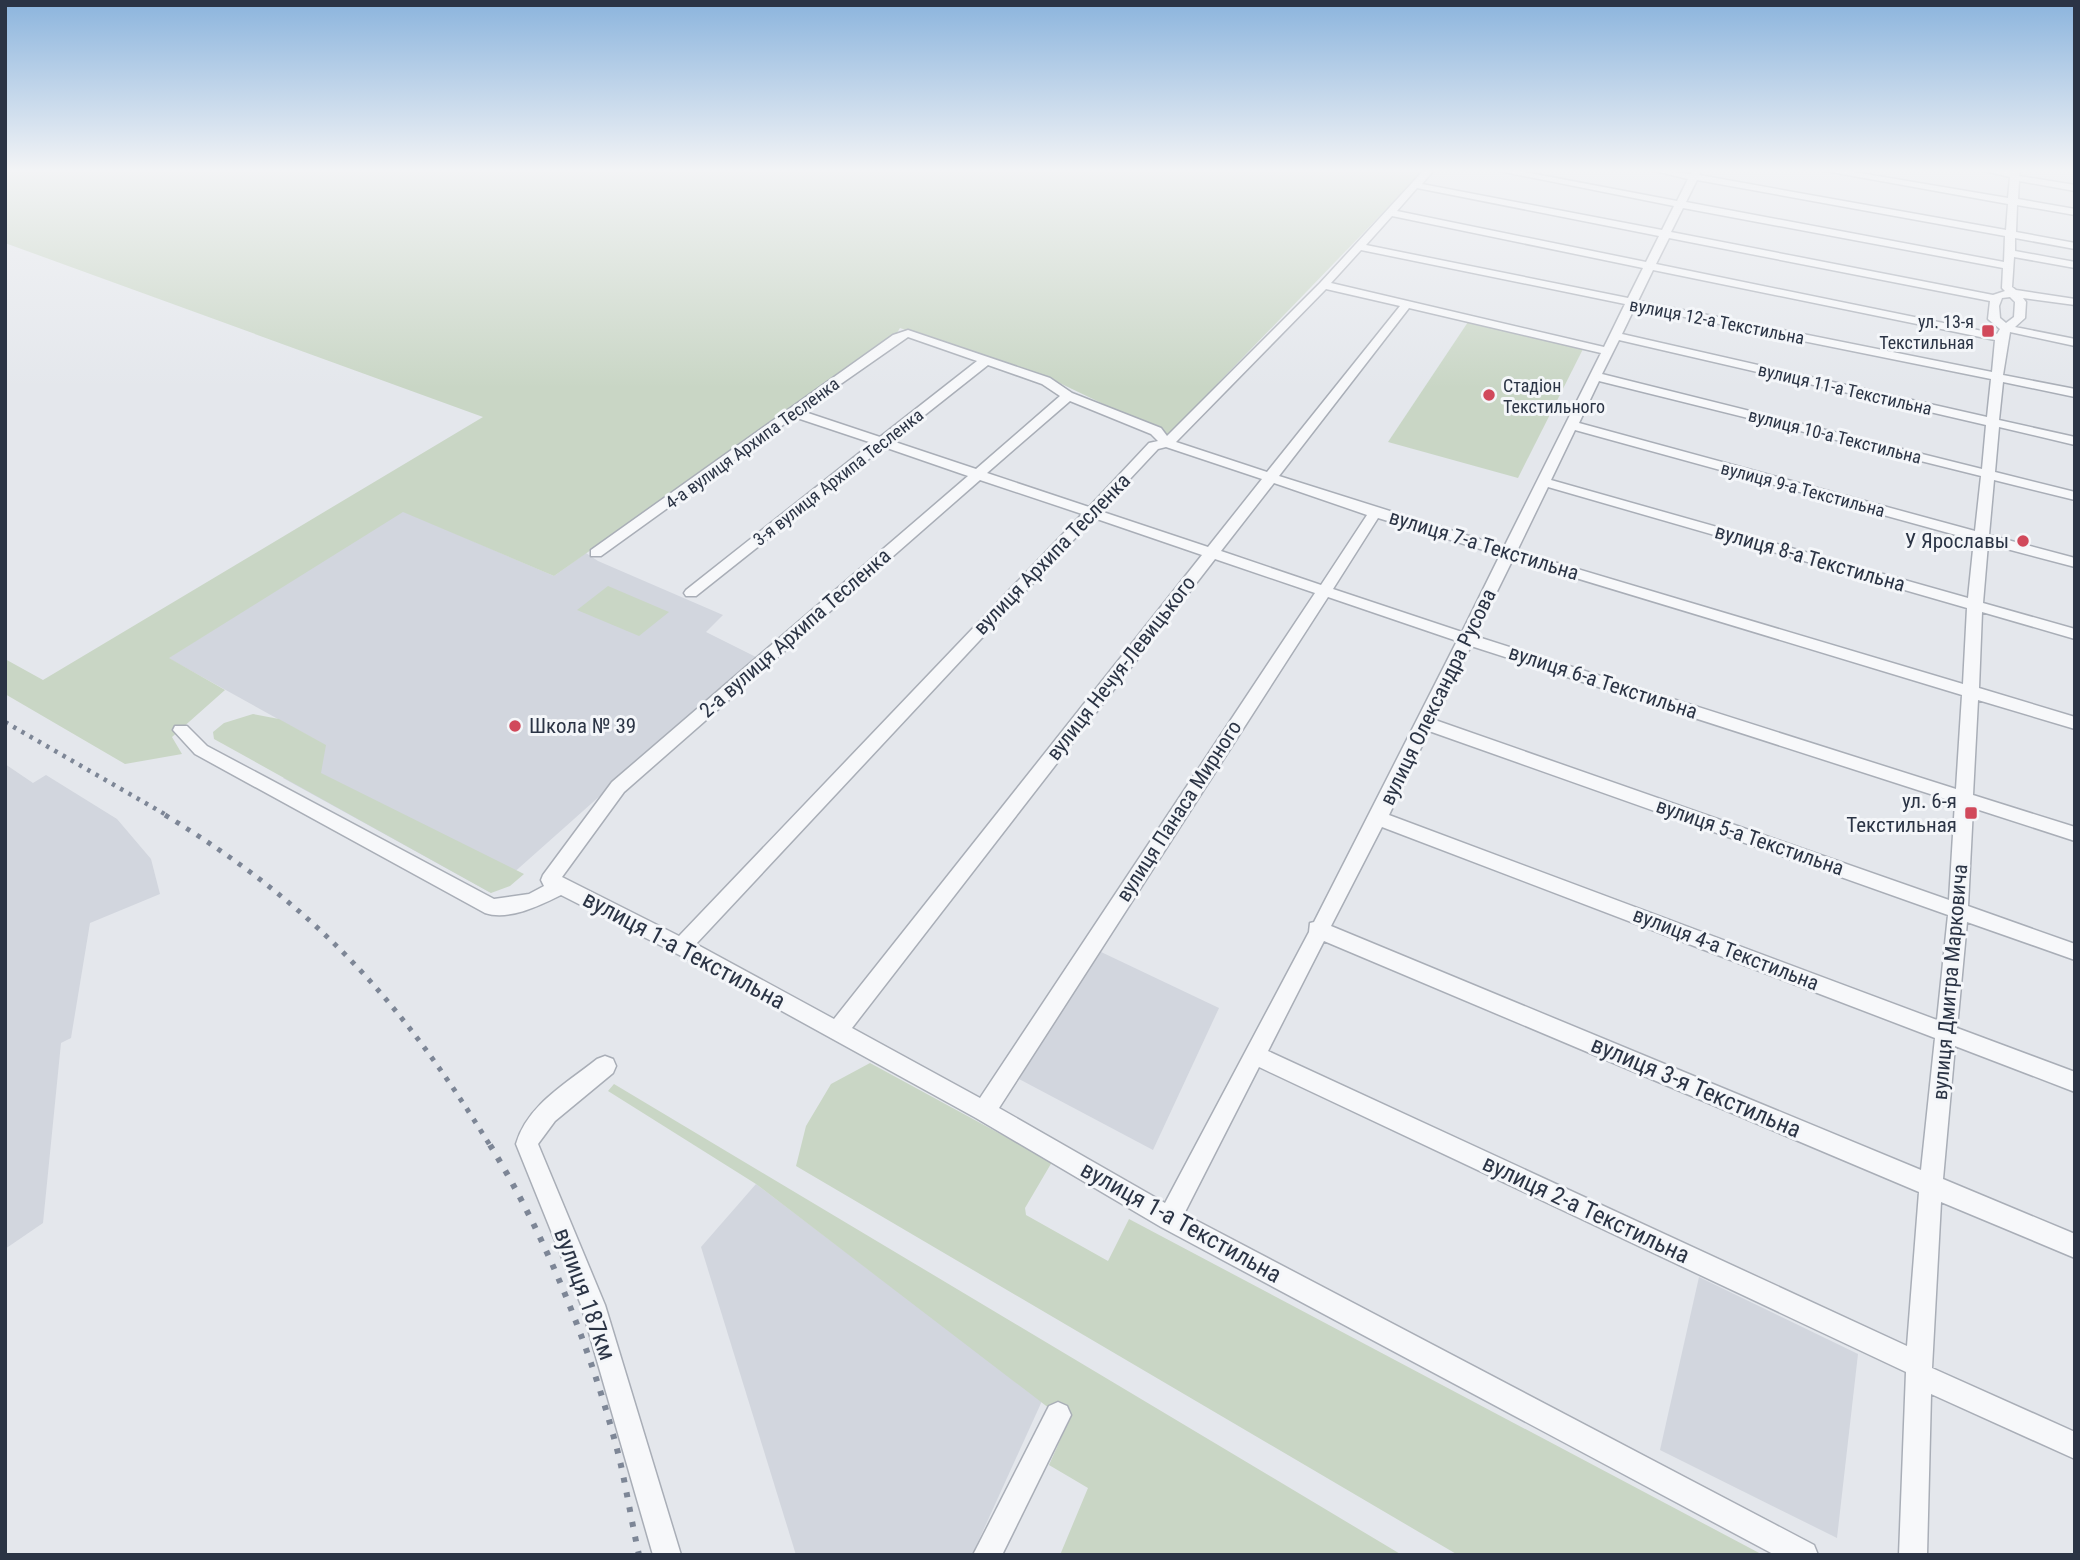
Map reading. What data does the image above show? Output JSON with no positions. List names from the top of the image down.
{
  "streets": {
    "street": [
      "вулиця 12-а Текстильна",
      "вулиця 11-а Текстильна",
      "вулиця 10-а Текстильна",
      "4-а вулиця Архипа Тесленка",
      "3-я вулиця Архипа Тесленка",
      "вулиця 9-а Текстильна",
      "вулиця 7-а Текстильна",
      "вулиця Архипа Тесленка",
      "вулиця 8-а Текстильна",
      "2-а вулиця Архипа Тесленка",
      "вулиця Нечуя-Левицького",
      "вулиця 6-а Текстильна",
      "вулиця Олександра Русова",
      "вулиця Панаса Мирного",
      "вулиця 5-а Текстильна",
      "вулиця 4-а Текстильна",
      "вулиця 1-а Текстильна",
      "вулиця Дмитра Марковича",
      "вулиця 3-я Текстильна",
      "вулиця 2-а Текстильна",
      "вулиця 187км"
    ]
  },
  "crossings": [
    ["вулиця 12-а Текстильна", "вулиця Архипа Тесленка"],
    ["вулиця 12-а Текстильна", "вулиця Олександра Русова"],
    ["вулиця 12-а Текстильна", "вулиця Дмитра Марковича"],
    ["вулиця 11-а Текстильна", "вулиця Архипа Тесленка"],
    ["вулиця 11-а Текстильна", "вулиця Нечуя-Левицького"],
    ["вулиця 11-а Текстильна", "вулиця Олександра Русова"],
    ["вулиця 11-а Текстильна", "вулиця Дмитра Марковича"],
    ["вулиця 10-а Текстильна", "вулиця Олександра Русова"],
    ["вулиця 10-а Текстильна", "вулиця Дмитра Марковича"],
    ["4-а вулиця Архипа Тесленка", "вулиця 7-а Текстильна"],
    ["4-а вулиця Архипа Тесленка", "вулиця 6-а Текстильна"],
    ["3-я вулиця Архипа Тесленка", "вулиця 7-а Текстильна"],
    ["3-я вулиця Архипа Тесленка", "вулиця 6-а Текстильна"],
    ["вулиця 9-а Текстильна", "вулиця Олександра Русова"],
    ["вулиця 9-а Текстильна", "вулиця Дмитра Марковича"],
    ["вулиця 7-а Текстильна", "вулиця Архипа Тесленка"],
    ["вулиця 7-а Текстильна", "2-а вулиця Архипа Тесленка"],
    ["вулиця 7-а Текстильна", "вулиця Нечуя-Левицького"],
    ["вулиця 7-а Текстильна", "вулиця Олександра Русова"],
    ["вулиця 7-а Текстильна", "вулиця Панаса Мирного"],
    ["вулиця 7-а Текстильна", "вулиця Дмитра Марковича"],
    ["вулиця Архипа Тесленка", "вулиця 6-а Текстильна"],
    ["вулиця Архипа Тесленка", "вулиця 1-а Текстильна"],
    ["вулиця 8-а Текстильна", "вулиця Олександра Русова"],
    ["вулиця 8-а Текстильна", "вулиця Дмитра Марковича"],
    ["2-а вулиця Архипа Тесленка", "вулиця 6-а Текстильна"],
    ["2-а вулиця Архипа Тесленка", "вулиця 1-а Текстильна"],
    ["вулиця Нечуя-Левицького", "вулиця 6-а Текстильна"],
    ["вулиця Нечуя-Левицького", "вулиця 1-а Текстильна"],
    ["вулиця 6-а Текстильна", "вулиця Олександра Русова"],
    ["вулиця 6-а Текстильна", "вулиця Панаса Мирного"],
    ["вулиця 6-а Текстильна", "вулиця Дмитра Марковича"],
    ["вулиця Олександра Русова", "вулиця 5-а Текстильна"],
    ["вулиця Олександра Русова", "вулиця 4-а Текстильна"],
    ["вулиця Олександра Русова", "вулиця 1-а Текстильна"],
    ["вулиця Олександра Русова", "вулиця 3-я Текстильна"],
    ["вулиця Олександра Русова", "вулиця 2-а Текстильна"],
    ["вулиця Панаса Мирного", "вулиця 1-а Текстильна"],
    ["вулиця 5-а Текстильна", "вулиця Дмитра Марковича"],
    ["вулиця 4-а Текстильна", "вулиця Дмитра Марковича"],
    ["вулиця Дмитра Марковича", "вулиця 3-я Текстильна"],
    ["вулиця Дмитра Марковича", "вулиця 2-а Текстильна"]
  ],
  "places": {
    "transit": ["ул. 13-я Текстильная", "ул. 6-я Текстильная"],
    "other": ["Стадіон Текстильного", "У Ярославы", "Школа № 39"]
  }
}
